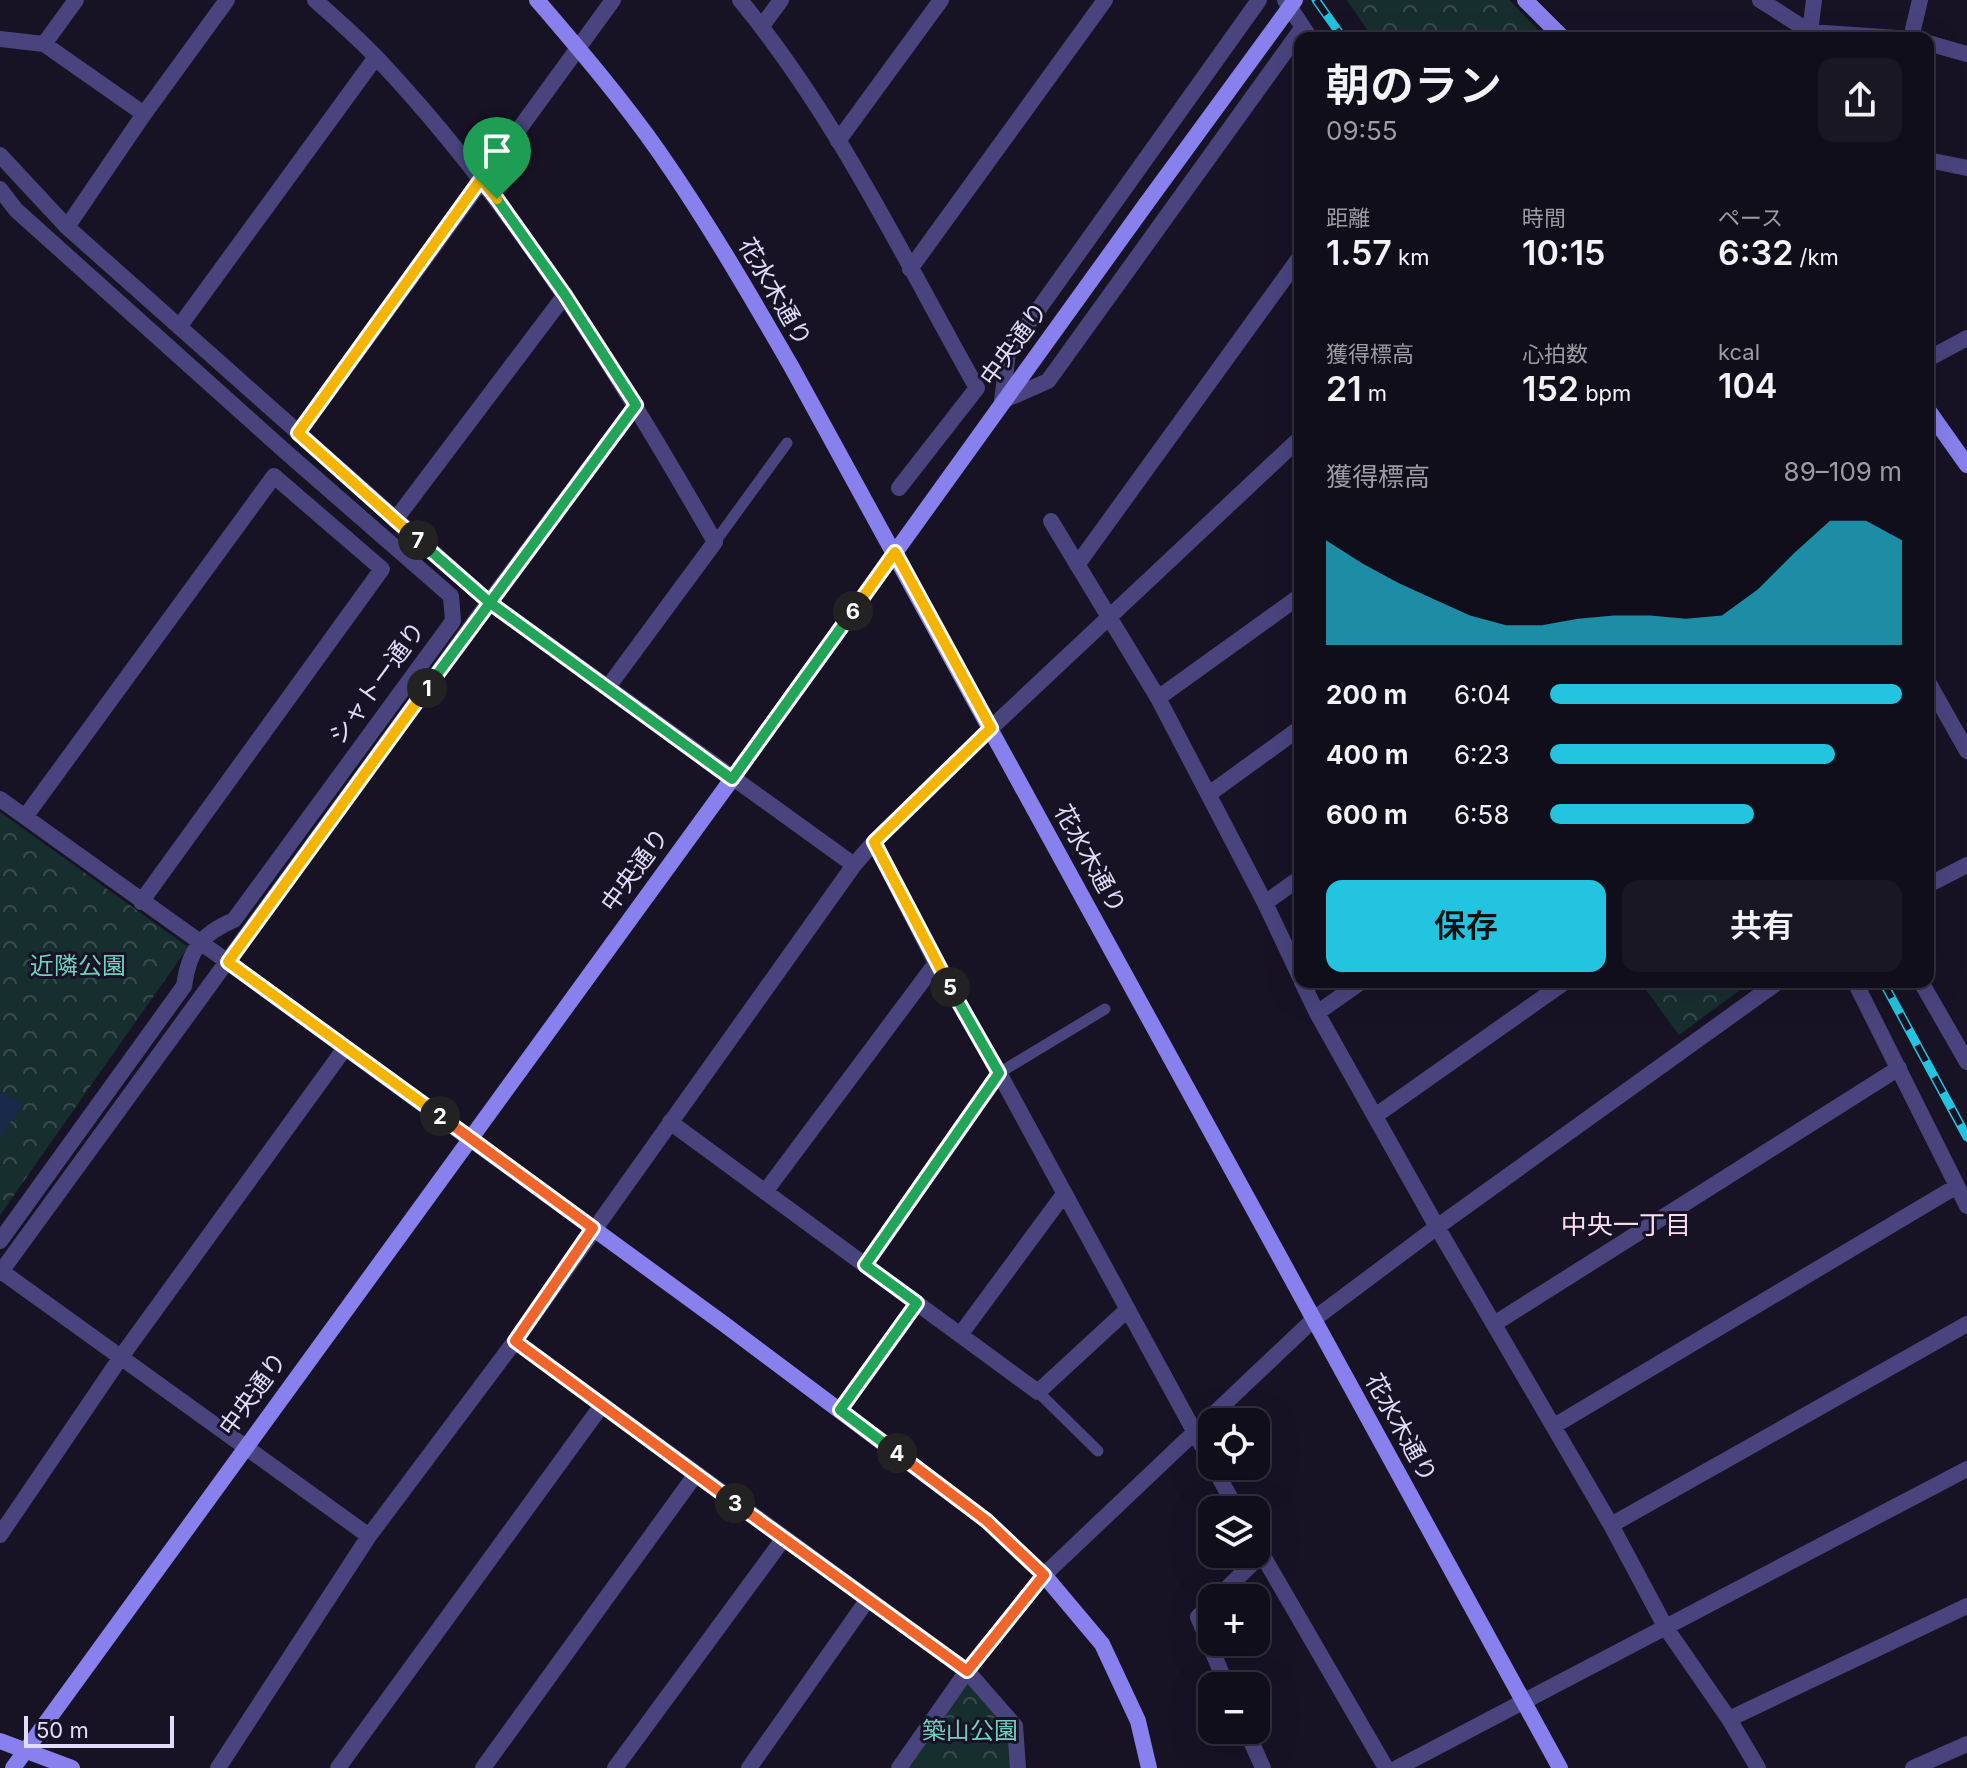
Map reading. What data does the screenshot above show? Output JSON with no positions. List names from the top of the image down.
{
  "streets": {
    "street": ["花水木通り", "中央通り", "シャトー通り"]
  },
  "crossings": [
    ["花水木通り", "中央通り"]
  ],
  "districts": ["中央一丁目"],
  "parks": ["近隣公園", "築山公園"],
  "scale_bar": "50 m",
  "page": {
    "heading": ["朝のラン", "09:55"],
    "stats": [
      ["距離", "1.57 km"],
      ["時間", "10:15"],
      ["ペース", "6:32 /km"],
      ["獲得標高", "21 m"],
      ["心拍数", "152 bpm"],
      ["kcal", "104"]
    ],
    "chart": ["獲得標高", "89–109 m"],
    "pins": [
      "7",
      "6",
      "1",
      "5",
      "2",
      "4",
      "3"
    ],
    "list": [
      {
        "name": "200 m",
        "note": "6:04"
      },
      {
        "name": "400 m",
        "note": "6:23"
      },
      {
        "name": "600 m",
        "note": "6:58"
      }
    ],
    "buttons": ["保存", "共有"],
    "map_buttons": ["+", "−"],
    "scale": "50 m"
  }
}
